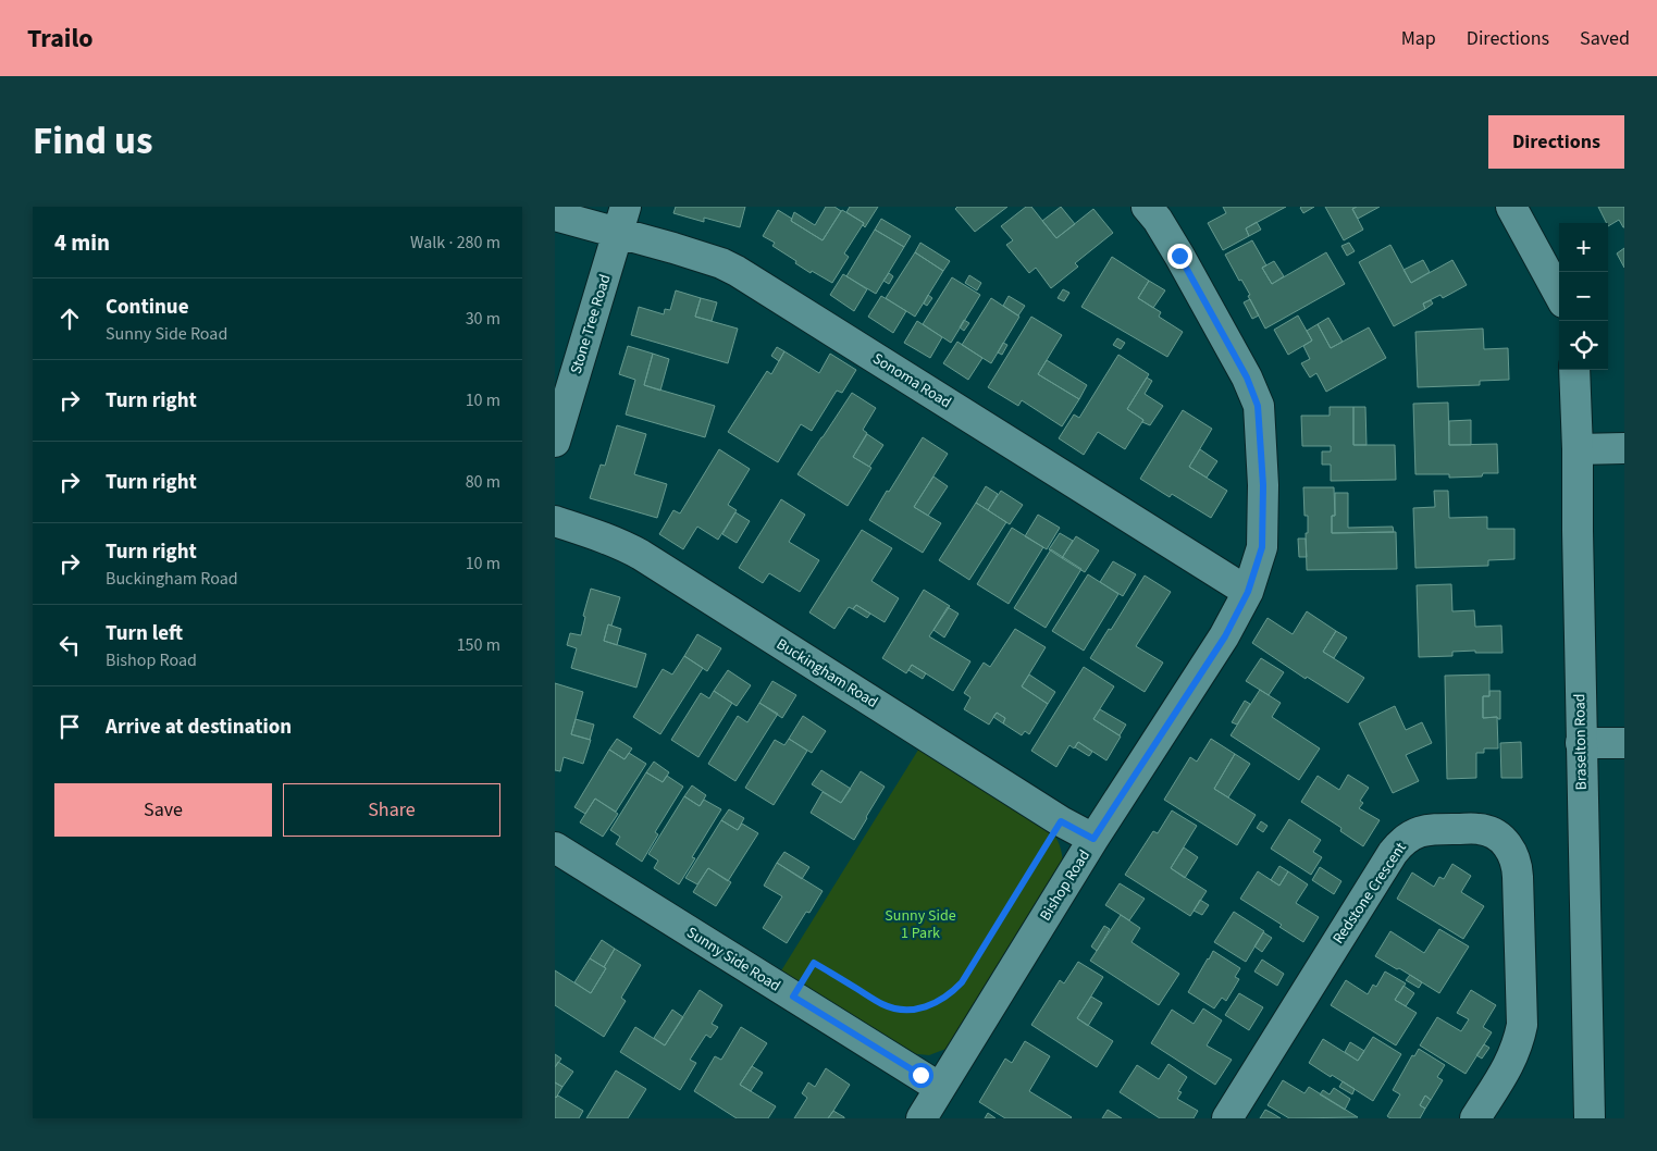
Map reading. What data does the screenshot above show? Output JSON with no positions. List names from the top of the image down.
{
  "streets": {
    "street": [
      "Stone Tree Road",
      "Sonoma Road",
      "Buckingham Road",
      "Braselton Road",
      "Bishop Road",
      "Redstone Crescent",
      "Sunny Side Road"
    ]
  },
  "crossings": [
    ["Stone Tree Road", "Sonoma Road"],
    ["Sonoma Road", "Bishop Road"],
    ["Buckingham Road", "Bishop Road"],
    ["Bishop Road", "Sunny Side Road"]
  ],
  "parks": ["Sunny Side 1 Park"],
  "page": {
    "header": "Trailo",
    "nav": ["Map", "Directions", "Saved"],
    "title": "Find us",
    "buttons": [
      "Directions",
      ["Save", "Share"]
    ],
    "heading": ["4 min", "Walk · 280 m"],
    "map_buttons": ["+", "−"],
    "list": [
      ["Continue", "Sunny Side Road", "30 m"],
      ["Turn right", "10 m"],
      ["Turn right", "80 m"],
      ["Turn right", "Buckingham Road", "10 m"],
      ["Turn left", "Bishop Road", "150 m"],
      "Arrive at destination"
    ]
  }
}
